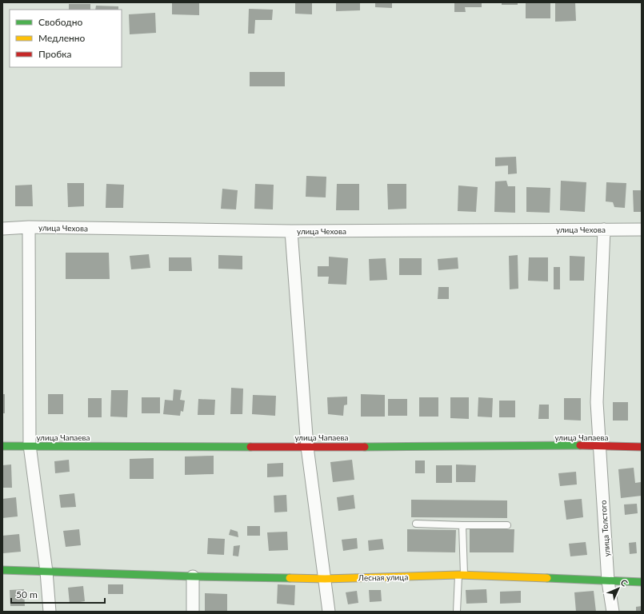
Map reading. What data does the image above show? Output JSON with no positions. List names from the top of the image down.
{
  "streets": {
    "street": [
      "улица Чехова",
      "улица Чапаева",
      "улица Толстого",
      "Лесная улица"
    ]
  },
  "crossings": [
    ["улица Чехова", "улица Толстого"],
    ["улица Чапаева", "улица Толстого"],
    ["улица Толстого", "Лесная улица"]
  ],
  "legend": ["Свободно", "Медленно", "Пробка"],
  "scale_bar": "50 m",
  "north": "top right"
}
